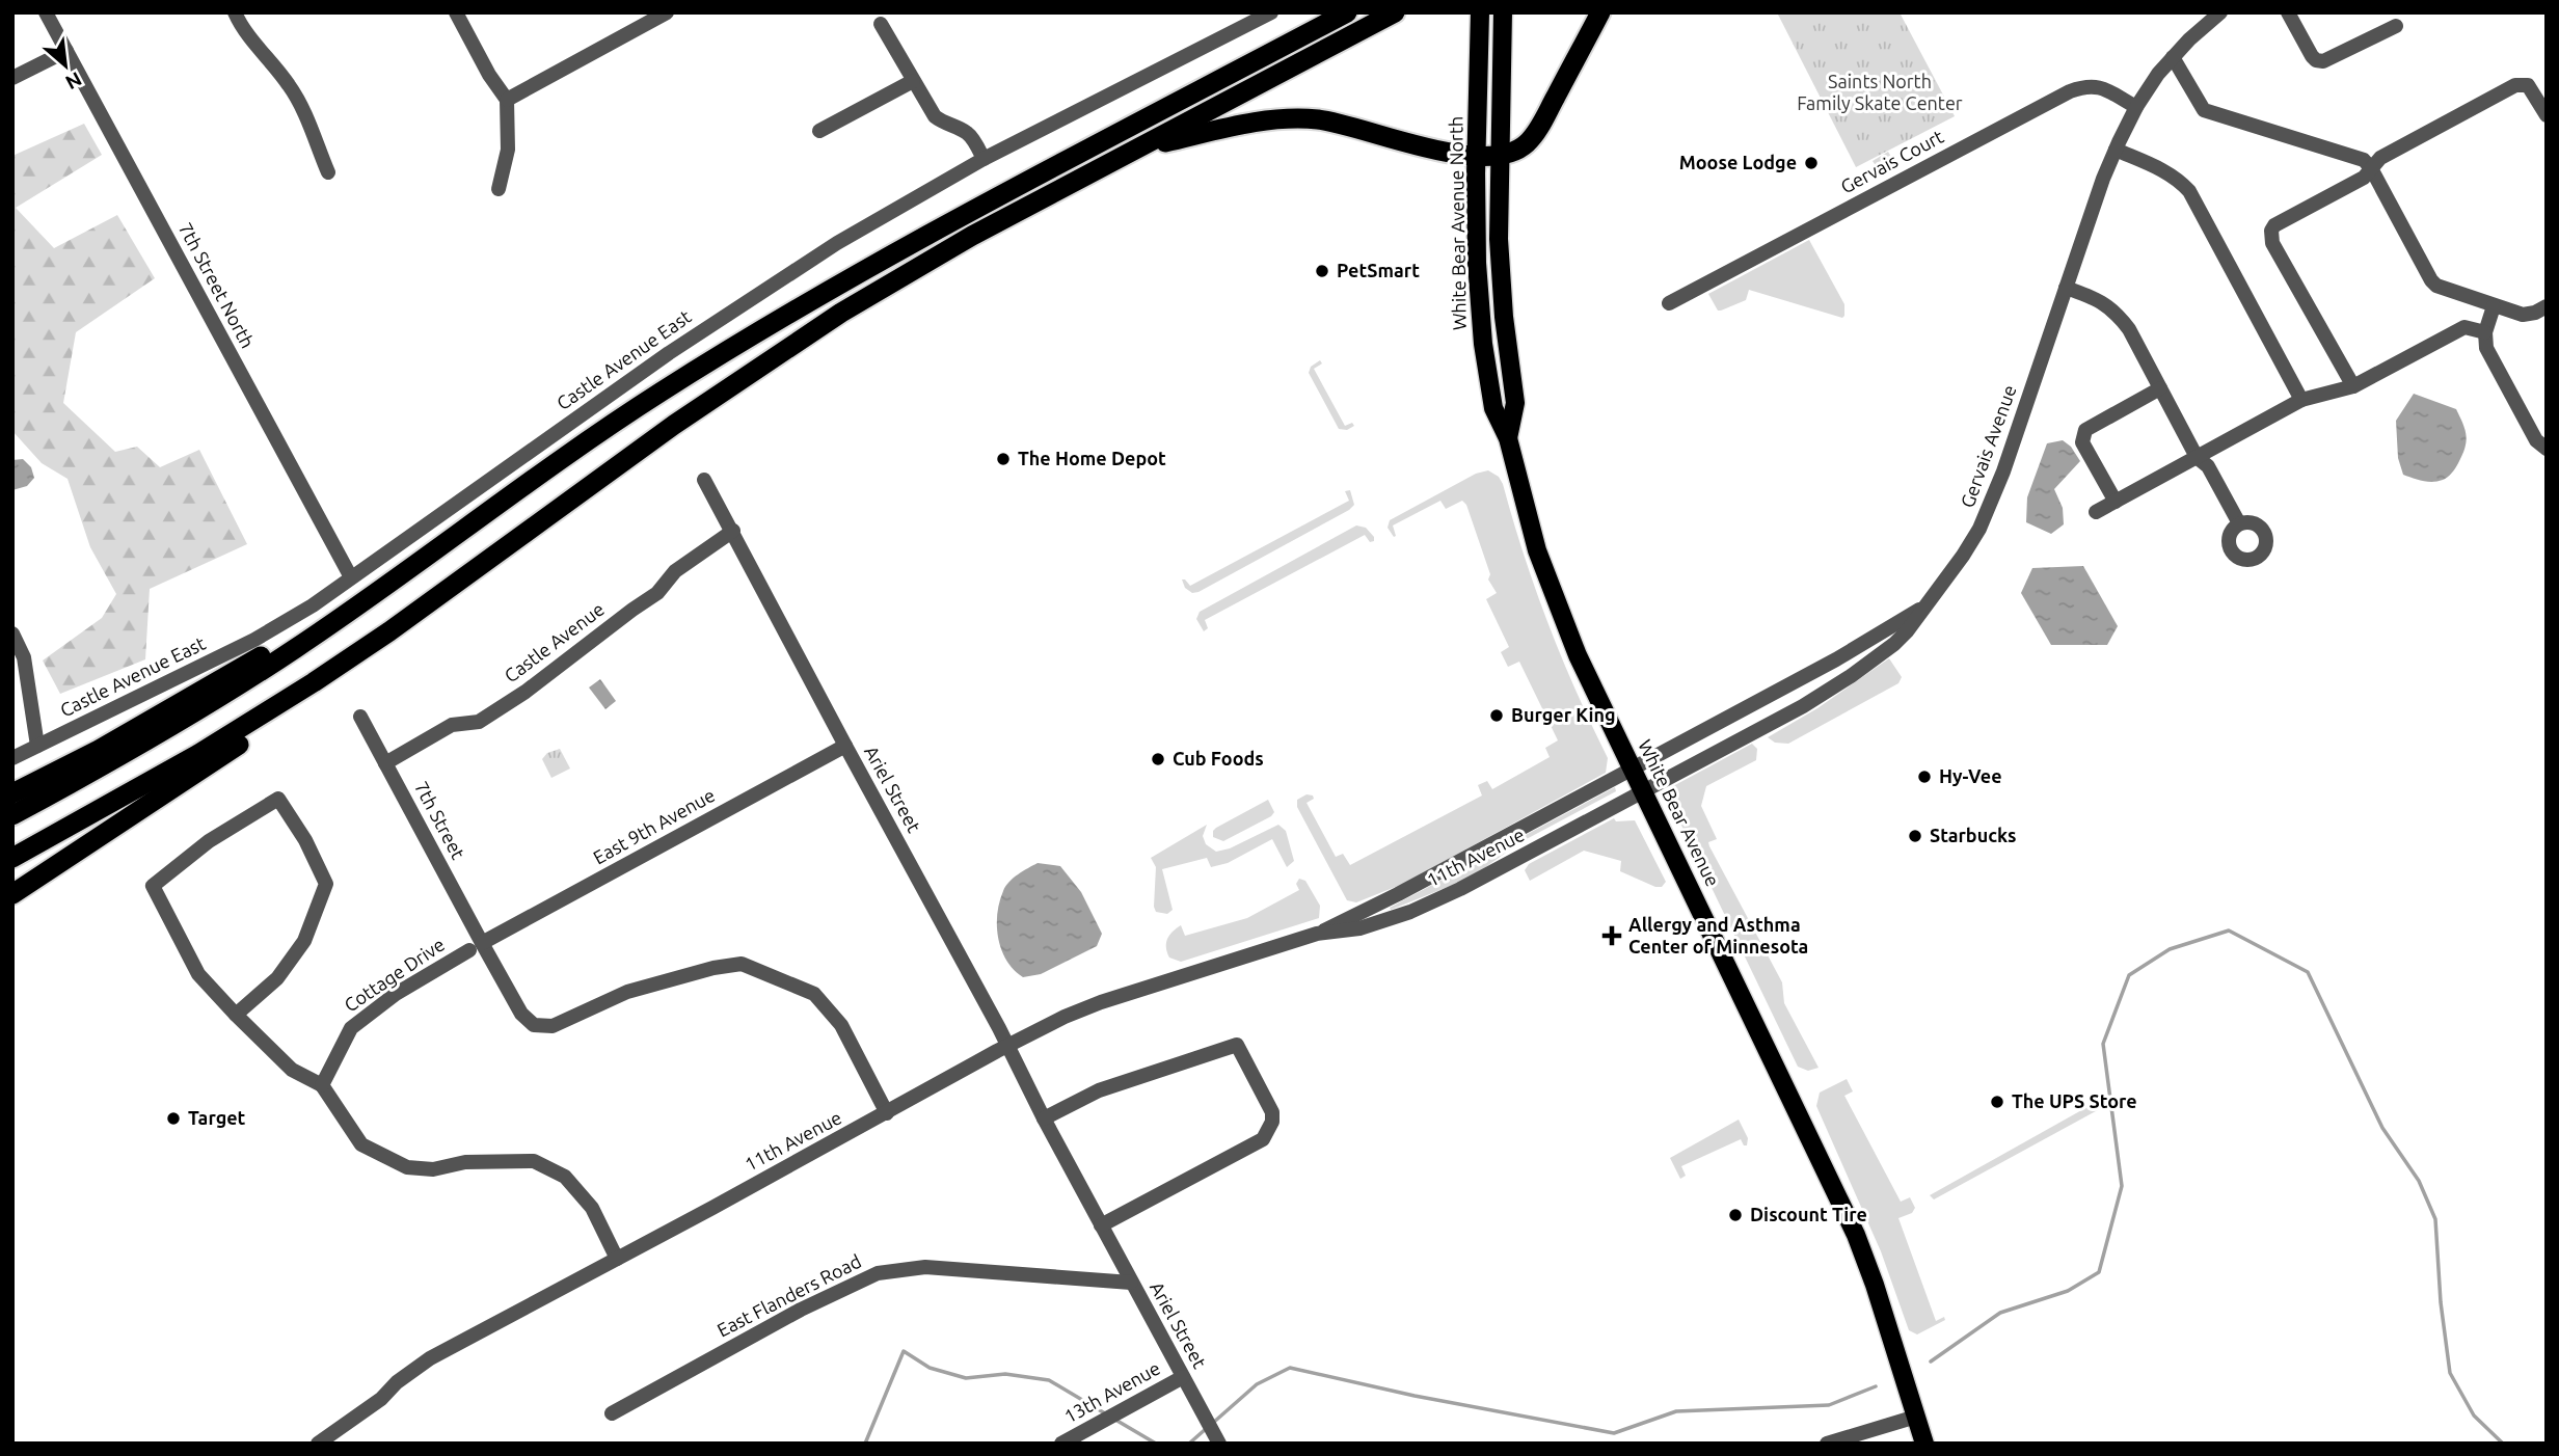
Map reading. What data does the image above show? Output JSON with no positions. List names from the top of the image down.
{
  "streets": {
    "main road": ["White Bear Avenue North", "White Bear Avenue"],
    "street": [
      "Gervais Court",
      "7th Street North",
      "Castle Avenue East",
      "Gervais Avenue",
      "Castle Avenue",
      "Ariel Street",
      "7th Street",
      "East 9th Avenue",
      "11th Avenue",
      "Cottage Drive",
      "East Flanders Road",
      "13th Avenue"
    ]
  },
  "crossings": [
    ["Gervais Court", "Gervais Avenue"],
    ["White Bear Avenue North", "White Bear Avenue"],
    ["7th Street North", "Castle Avenue East"],
    ["Gervais Avenue", "White Bear Avenue"],
    ["Gervais Avenue", "11th Avenue"],
    ["Castle Avenue", "Ariel Street"],
    ["Castle Avenue", "7th Street"],
    ["Ariel Street", "East 9th Avenue"],
    ["Ariel Street", "11th Avenue"],
    ["Ariel Street", "East Flanders Road"],
    ["Ariel Street", "13th Avenue"],
    ["White Bear Avenue", "11th Avenue"],
    ["7th Street", "East 9th Avenue"],
    ["7th Street", "11th Avenue"],
    ["7th Street", "Cottage Drive"],
    ["East 9th Avenue", "Cottage Drive"]
  ],
  "parks": ["Saints North Family Skate Center"],
  "places": {
    "other": [
      "Moose Lodge",
      "PetSmart",
      "The Home Depot",
      "Burger King",
      "Cub Foods",
      "Hy-Vee",
      "Starbucks",
      "The UPS Store",
      "Target",
      "Discount Tire"
    ],
    "health": ["Allergy and Asthma Center of Minnesota"]
  },
  "north": "bottom right"
}
